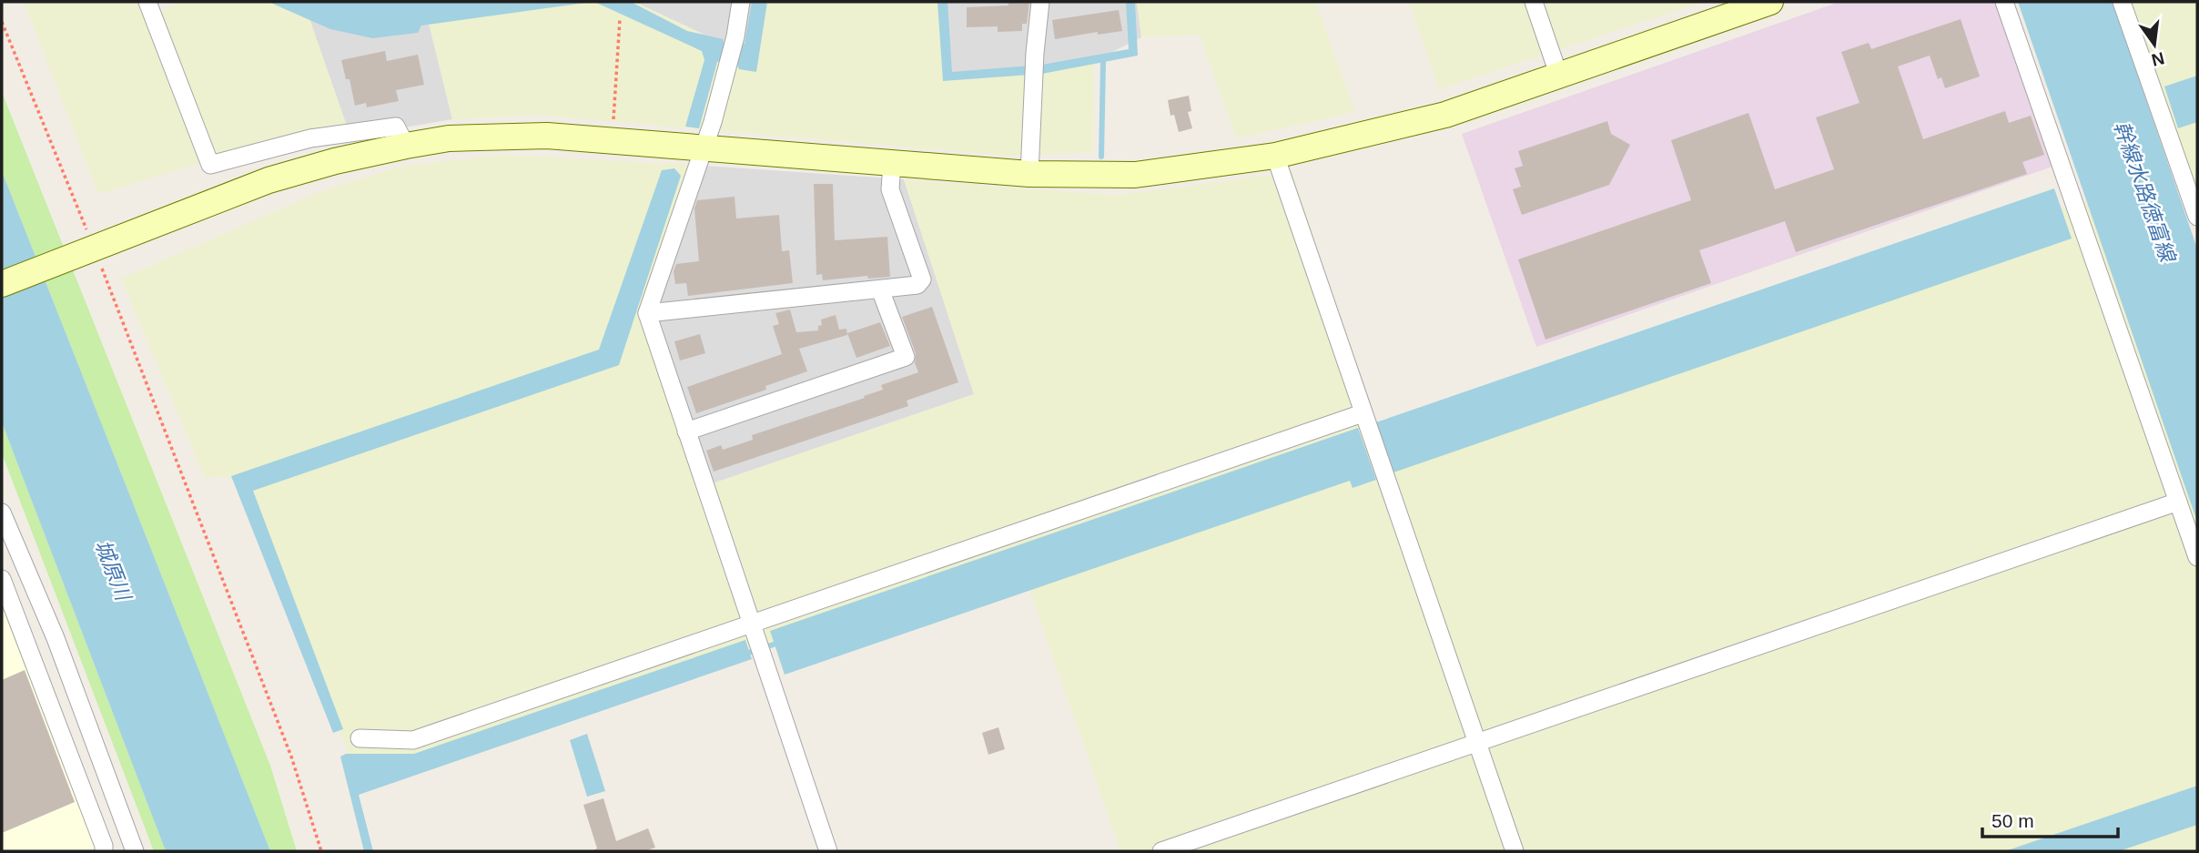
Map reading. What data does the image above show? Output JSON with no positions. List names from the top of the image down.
{
  "water": ["幹線水路徳富線", "城原川"],
  "scale_bar": "50 m",
  "north": "bottom"
}
